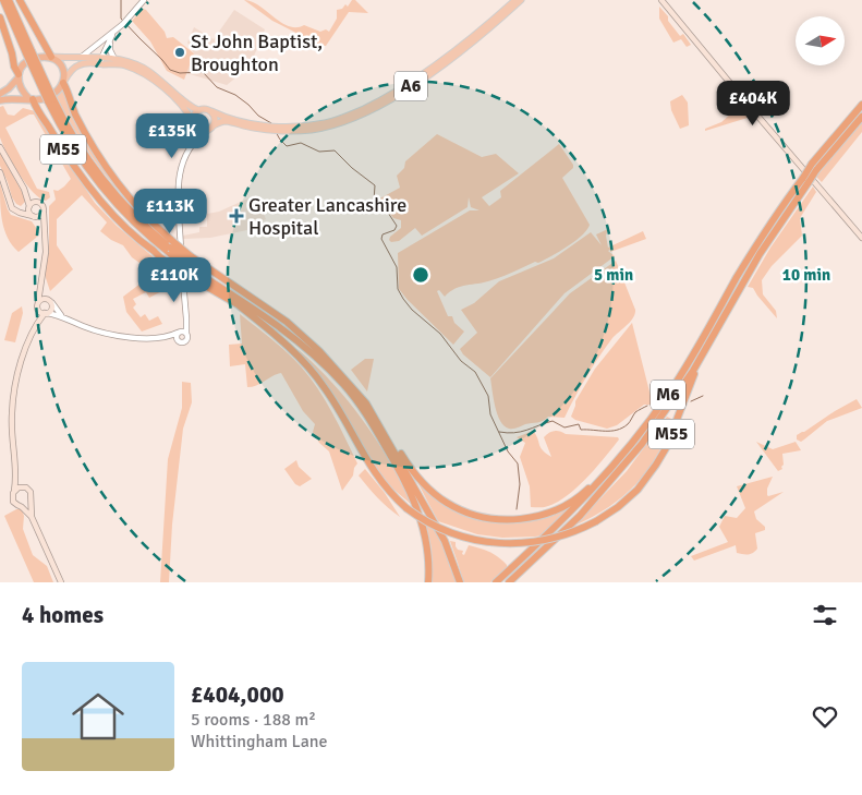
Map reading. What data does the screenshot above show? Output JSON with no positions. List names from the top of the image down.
{
  "streets": {
    "highway": ["A6", "M55", "M6"]
  },
  "crossings": [
    ["A6", "M55"],
    ["M55", "M6"]
  ],
  "places": {
    "other": ["St John Baptist, Broughton"],
    "health": ["Greater Lancashire Hospital"]
  },
  "north": "right",
  "page": {
    "price": [
      "£404K",
      "£135K",
      "£113K",
      "£110K"
    ],
    "heading": "4 homes",
    "list": [
      {
        "name": "£404,000",
        "note": "5 rooms · 188 m² · Whittingham Lane"
      }
    ]
  },
  "rings": ["5 min", "10 min"]
}
